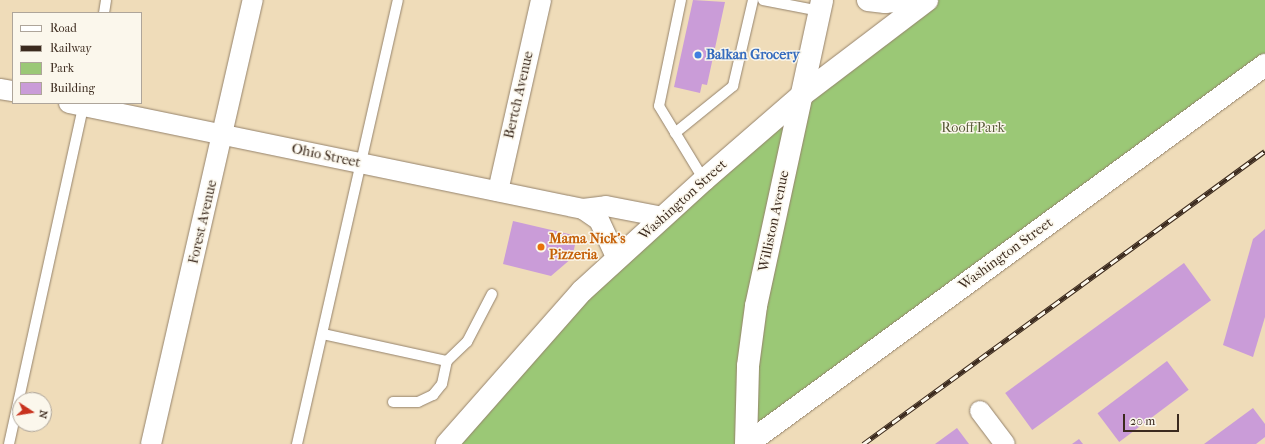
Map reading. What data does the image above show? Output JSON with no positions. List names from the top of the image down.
{
  "streets": {
    "main road": ["Washington Street", "Williston Avenue"],
    "street": ["Bertch Avenue", "Ohio Street", "Forest Avenue"]
  },
  "crossings": [
    ["Bertch Avenue", "Ohio Street"],
    ["Ohio Street", "Washington Street"],
    ["Ohio Street", "Forest Avenue"],
    ["Washington Street", "Williston Avenue"]
  ],
  "parks": ["Rooff Park"],
  "places": ["Balkan Grocery", "Mama Nick's Pizzeria"],
  "legend": [
    "Road",
    "Railway",
    "Park",
    "Building"
  ],
  "scale_bar": "20 m",
  "north": "right"
}
